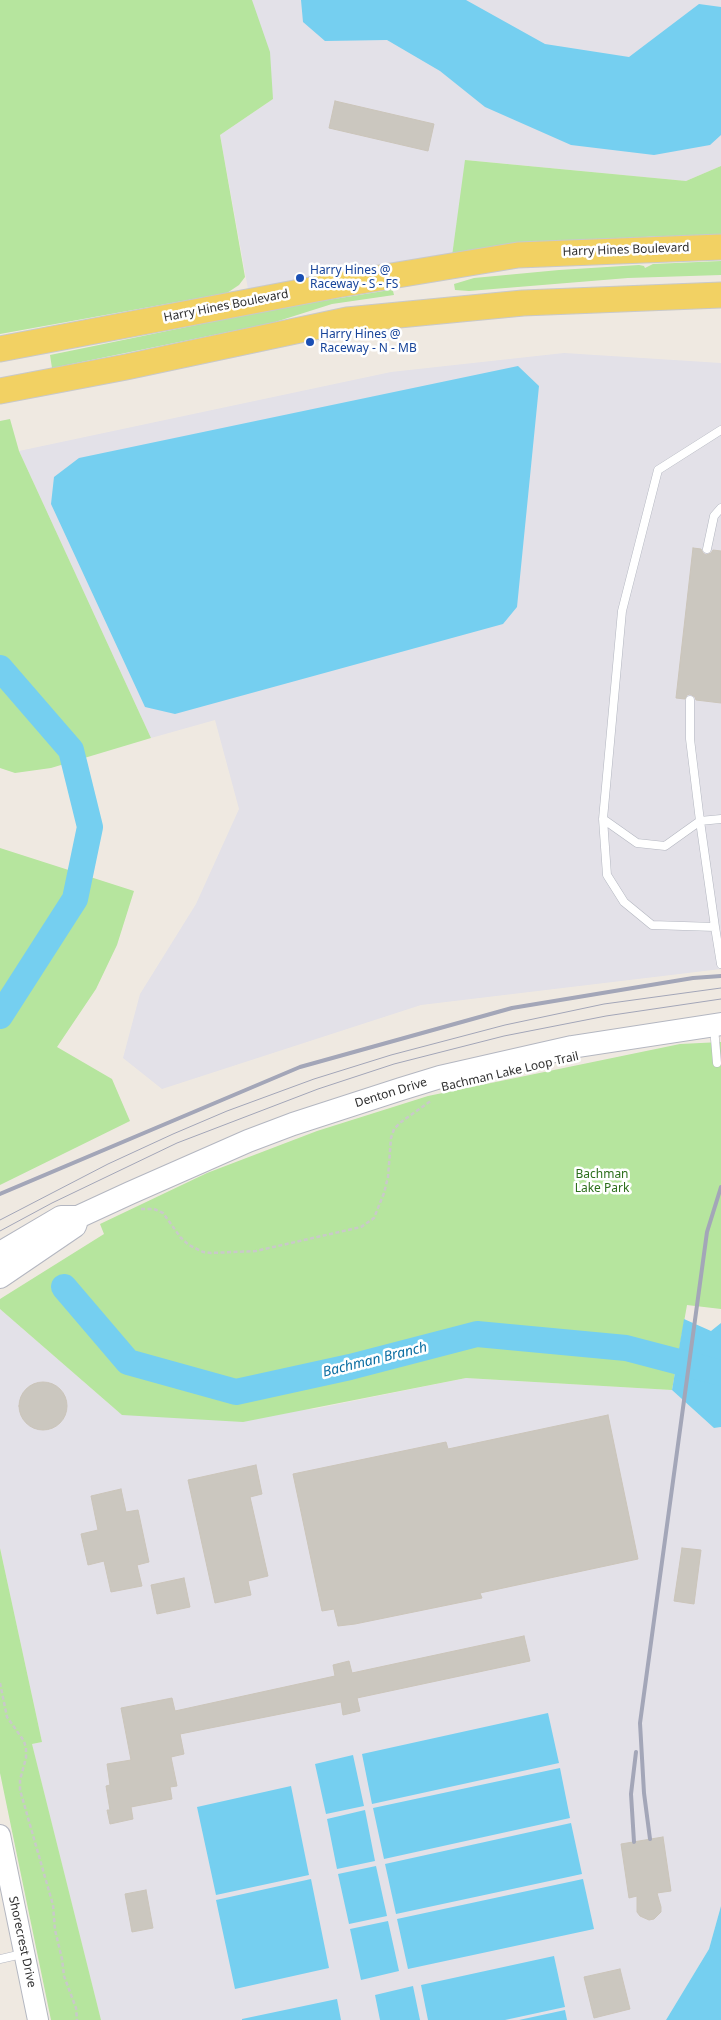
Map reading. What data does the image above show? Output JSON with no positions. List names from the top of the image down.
{
  "streets": {
    "main road": ["Harry Hines Boulevard", "Denton Drive"],
    "street": ["Shorecrest Drive"],
    "path": ["Bachman Lake Loop Trail"]
  },
  "crossings": [
    ["Bachman Lake Loop Trail", "Denton Drive"]
  ],
  "water": ["Bachman Branch"],
  "parks": ["Bachman Lake Park"],
  "places": ["Harry Hines @ Raceway - S - FS", "Harry Hines @ Raceway - N - MB"]
}
